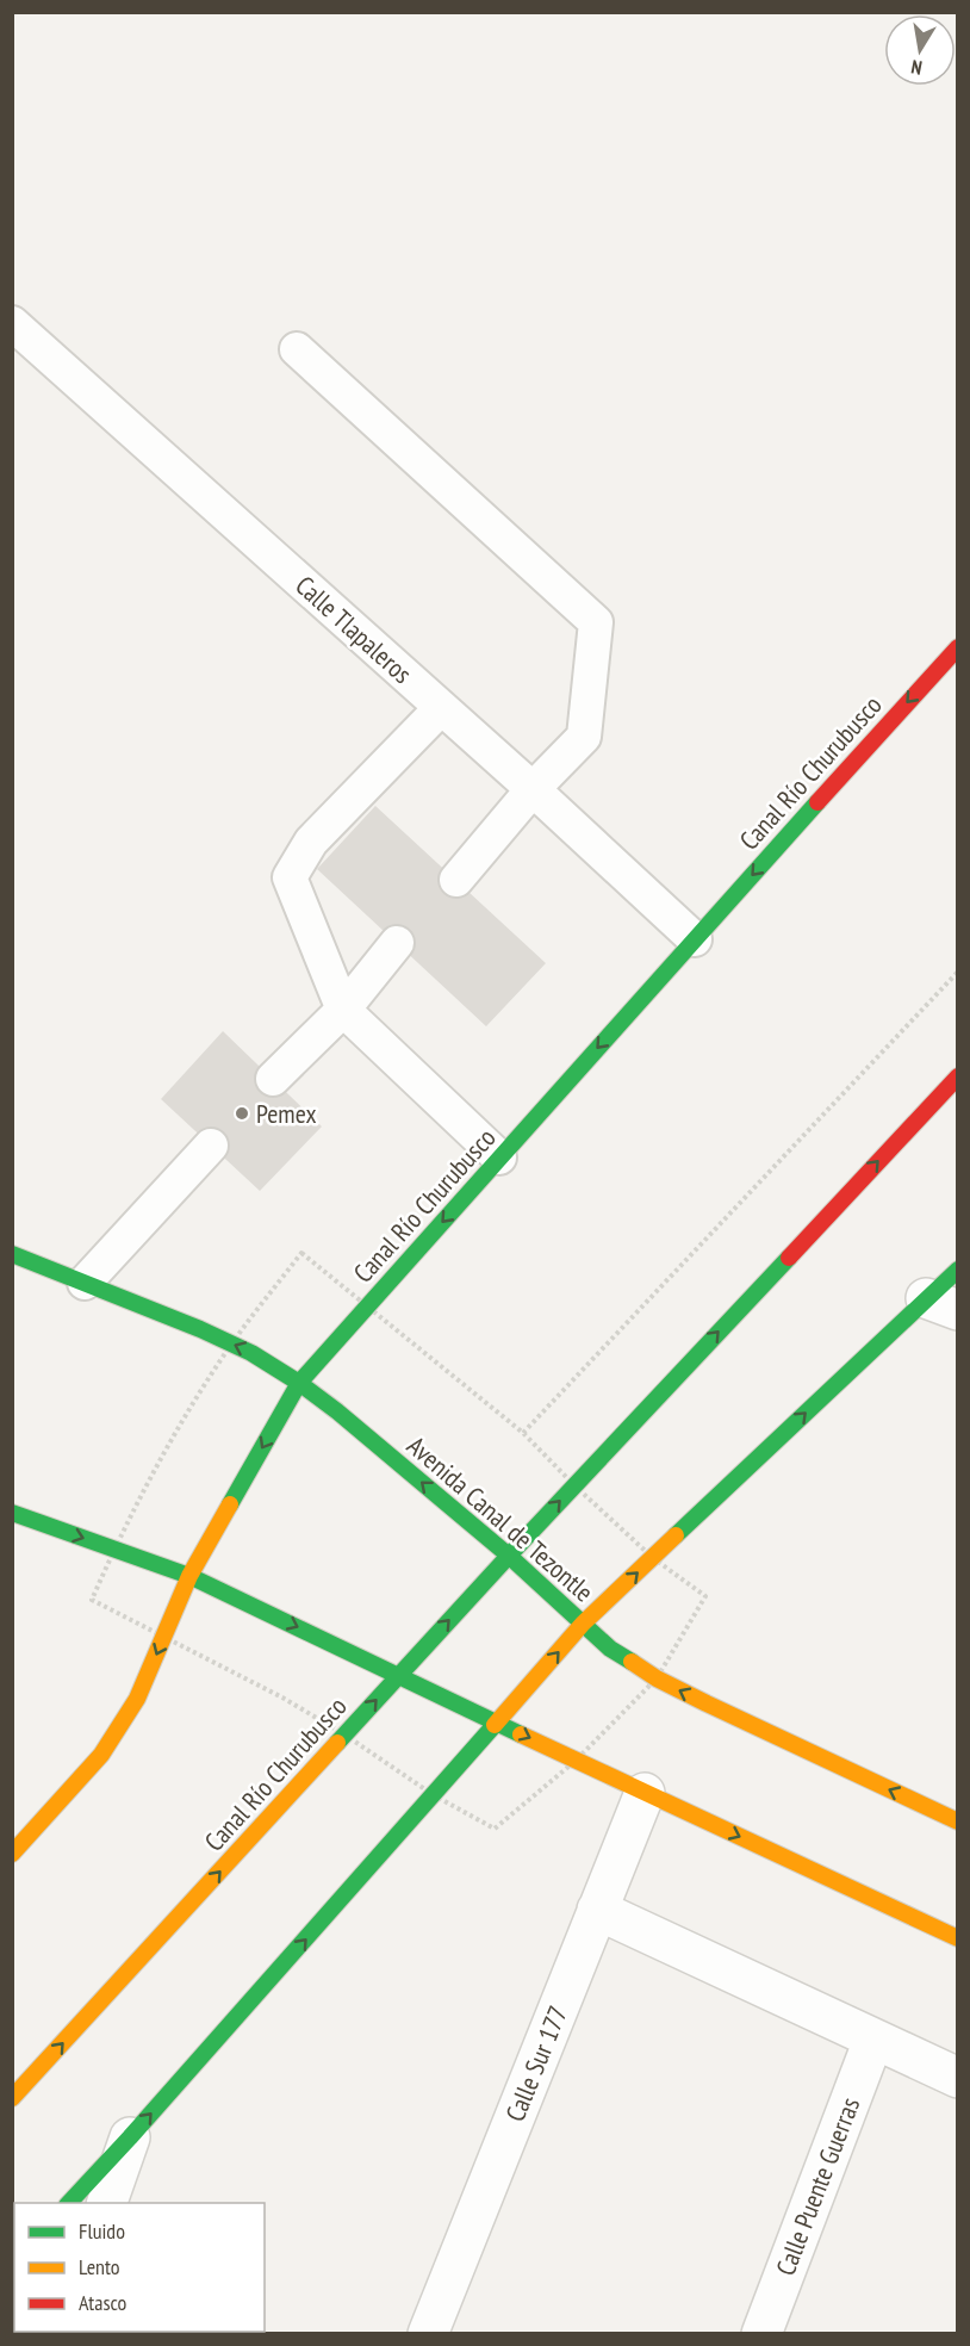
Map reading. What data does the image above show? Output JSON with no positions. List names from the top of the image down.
{
  "streets": {
    "main road": ["Canal Río Churubusco", "Avenida Canal de Tezontle"],
    "street": ["Calle Sur 177", "Calle Puente Guerras"],
    "lane": ["Calle Tlapaleros"]
  },
  "crossings": [
    ["Calle Tlapaleros", "Canal Río Churubusco"],
    ["Canal Río Churubusco", "Avenida Canal de Tezontle"]
  ],
  "places": ["Pemex"],
  "legend": ["Fluido", "Lento", "Atasco"],
  "north": "bottom"
}
